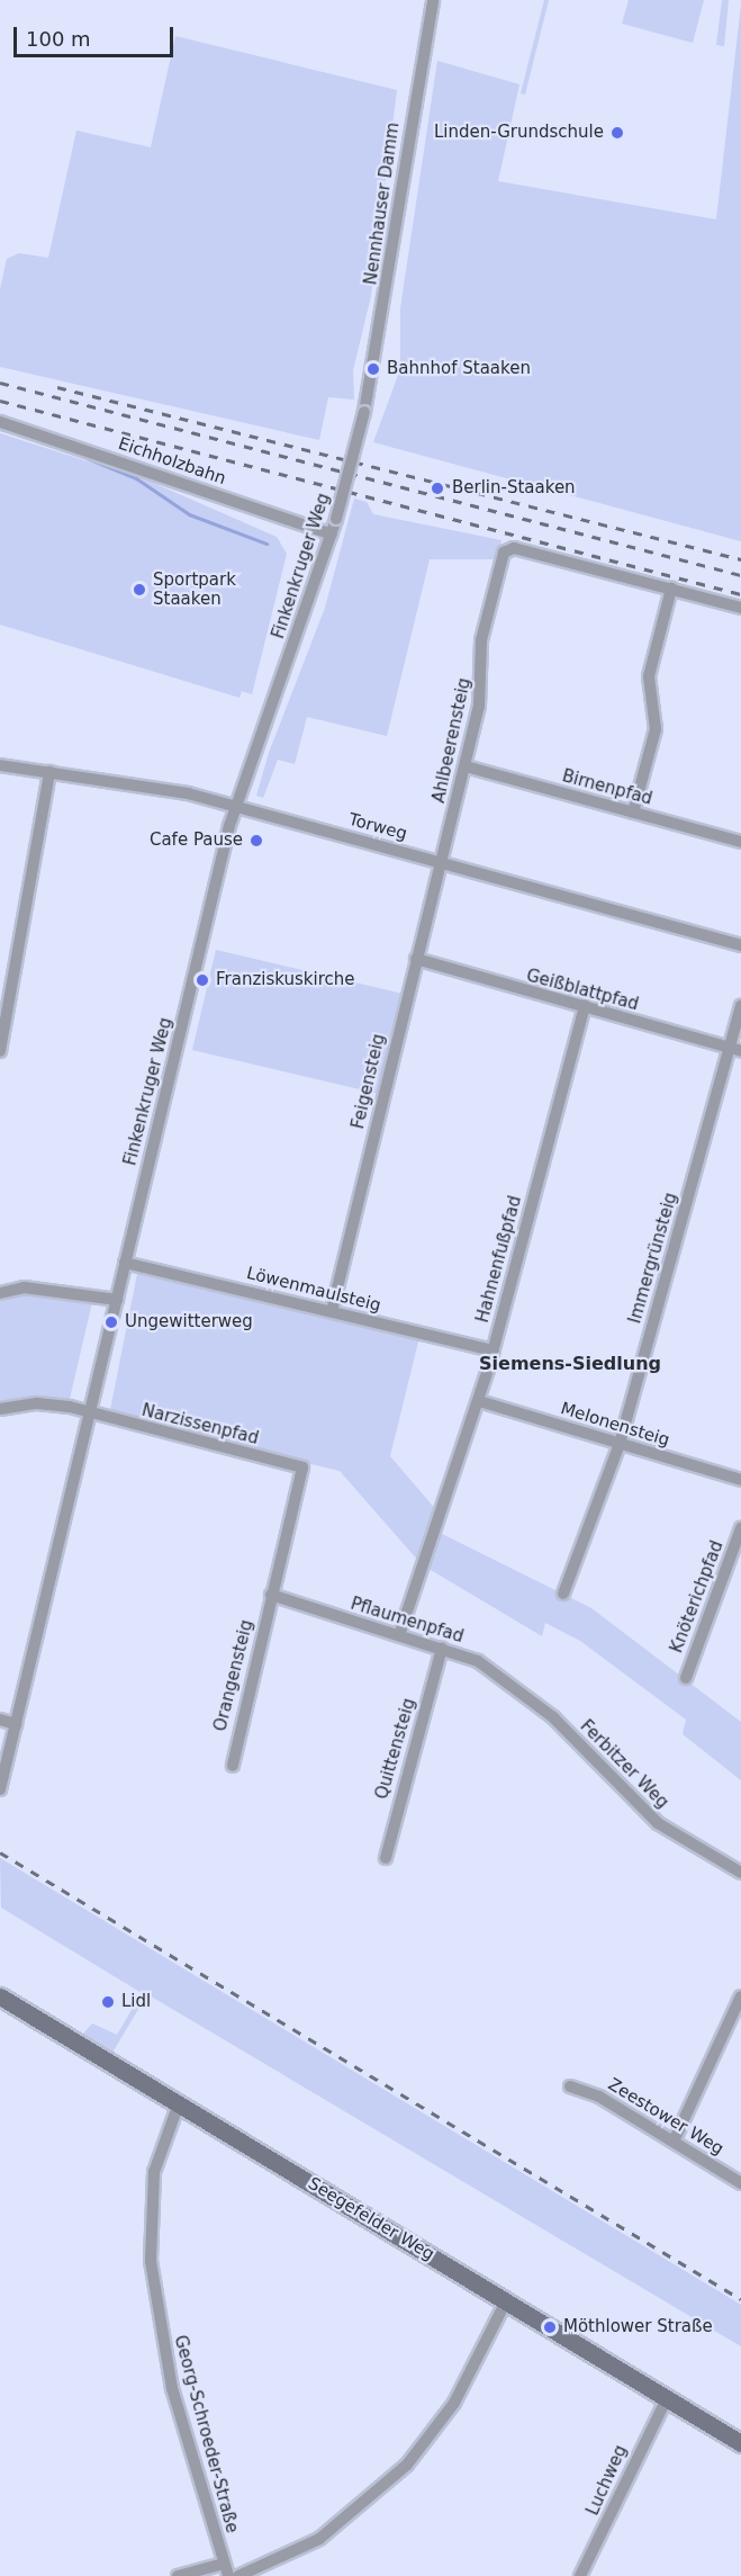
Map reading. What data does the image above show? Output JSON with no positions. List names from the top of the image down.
{
  "streets": {
    "street": [
      "Nennhauser Damm",
      "Eichholzbahn",
      "Finkenkruger Weg",
      "Ahlbeerensteig",
      "Birnenpfad",
      "Torweg",
      "Geißblattpfad",
      "Feigensteig",
      "Immergrünsteig",
      "Hahnenfußpfad",
      "Löwenmaulsteig",
      "Narzissenpfad",
      "Melonensteig",
      "Knöterichpfad",
      "Pflaumenpfad",
      "Orangensteig",
      "Quittensteig",
      "Ferbitzer Weg",
      "Zeestower Weg",
      "Seegefelder Weg",
      "Georg-Schroeder-Straße",
      "Luchweg"
    ]
  },
  "crossings": [
    ["Nennhauser Damm", "Finkenkruger Weg"],
    ["Eichholzbahn", "Finkenkruger Weg"],
    ["Finkenkruger Weg", "Torweg"],
    ["Finkenkruger Weg", "Löwenmaulsteig"],
    ["Finkenkruger Weg", "Narzissenpfad"],
    ["Ahlbeerensteig", "Birnenpfad"],
    ["Ahlbeerensteig", "Torweg"],
    ["Ahlbeerensteig", "Feigensteig"],
    ["Torweg", "Feigensteig"],
    ["Geißblattpfad", "Feigensteig"],
    ["Geißblattpfad", "Immergrünsteig"],
    ["Geißblattpfad", "Hahnenfußpfad"],
    ["Feigensteig", "Löwenmaulsteig"],
    ["Immergrünsteig", "Melonensteig"],
    ["Hahnenfußpfad", "Löwenmaulsteig"],
    ["Hahnenfußpfad", "Melonensteig"],
    ["Hahnenfußpfad", "Pflaumenpfad"],
    ["Narzissenpfad", "Pflaumenpfad"],
    ["Narzissenpfad", "Orangensteig"],
    ["Pflaumenpfad", "Orangensteig"],
    ["Pflaumenpfad", "Quittensteig"],
    ["Pflaumenpfad", "Ferbitzer Weg"],
    ["Seegefelder Weg", "Georg-Schroeder-Straße"],
    ["Seegefelder Weg", "Luchweg"]
  ],
  "districts": ["Siemens-Siedlung"],
  "places": [
    "Linden-Grundschule",
    "Bahnhof Staaken",
    "Berlin-Staaken",
    "Sportpark Staaken",
    "Cafe Pause",
    "Franziskuskirche",
    "Ungewitterweg",
    "Lidl",
    "Möthlower Straße"
  ],
  "scale_bar": "100 m"
}
